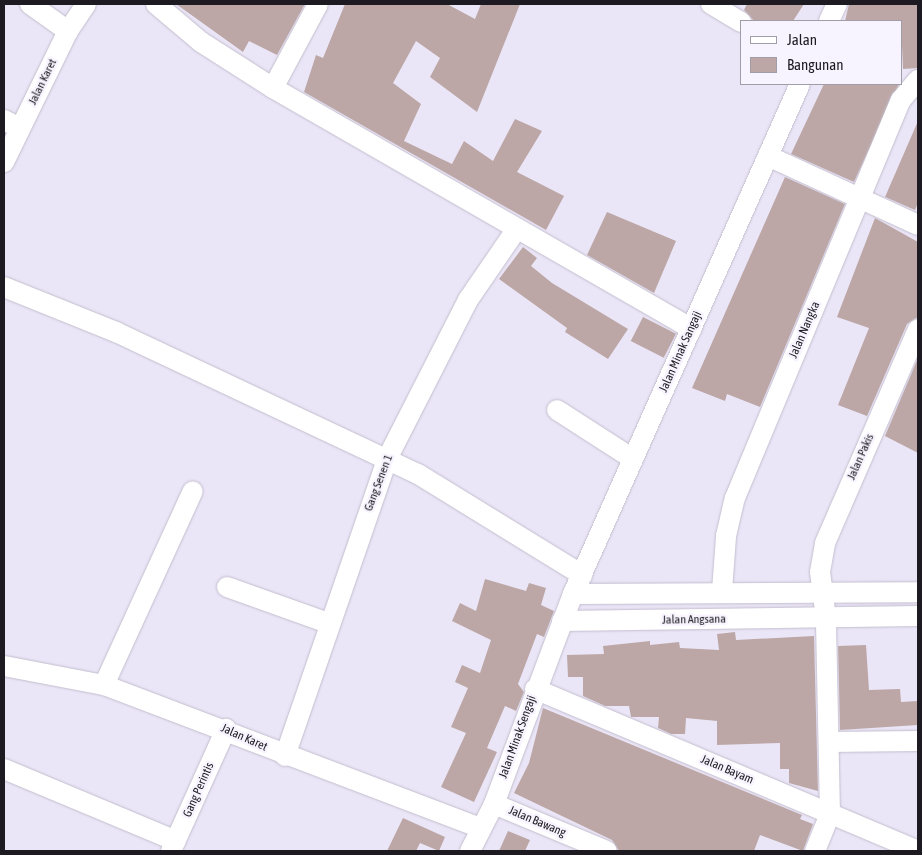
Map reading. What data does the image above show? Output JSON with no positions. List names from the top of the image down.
{
  "streets": {
    "street": [
      "Jalan Karet",
      "Jalan Nangka",
      "Jalan Minak Sangaji",
      "Jalan Pakis",
      "Gang Senen 1",
      "Jalan Angsana",
      "Jalan Minak Sengaji",
      "Jalan Bayam",
      "Gang Perintis",
      "Jalan Bawang"
    ]
  },
  "crossings": [
    ["Jalan Karet", "Gang Senen 1"],
    ["Jalan Karet", "Jalan Minak Sengaji"],
    ["Jalan Karet", "Gang Perintis"],
    ["Jalan Minak Sangaji", "Jalan Angsana"],
    ["Jalan Minak Sangaji", "Jalan Minak Sengaji"],
    ["Jalan Pakis", "Jalan Angsana"],
    ["Jalan Angsana", "Jalan Minak Sengaji"],
    ["Jalan Minak Sengaji", "Jalan Bayam"],
    ["Jalan Minak Sengaji", "Jalan Bawang"]
  ],
  "legend": ["Jalan", "Bangunan"]
}
